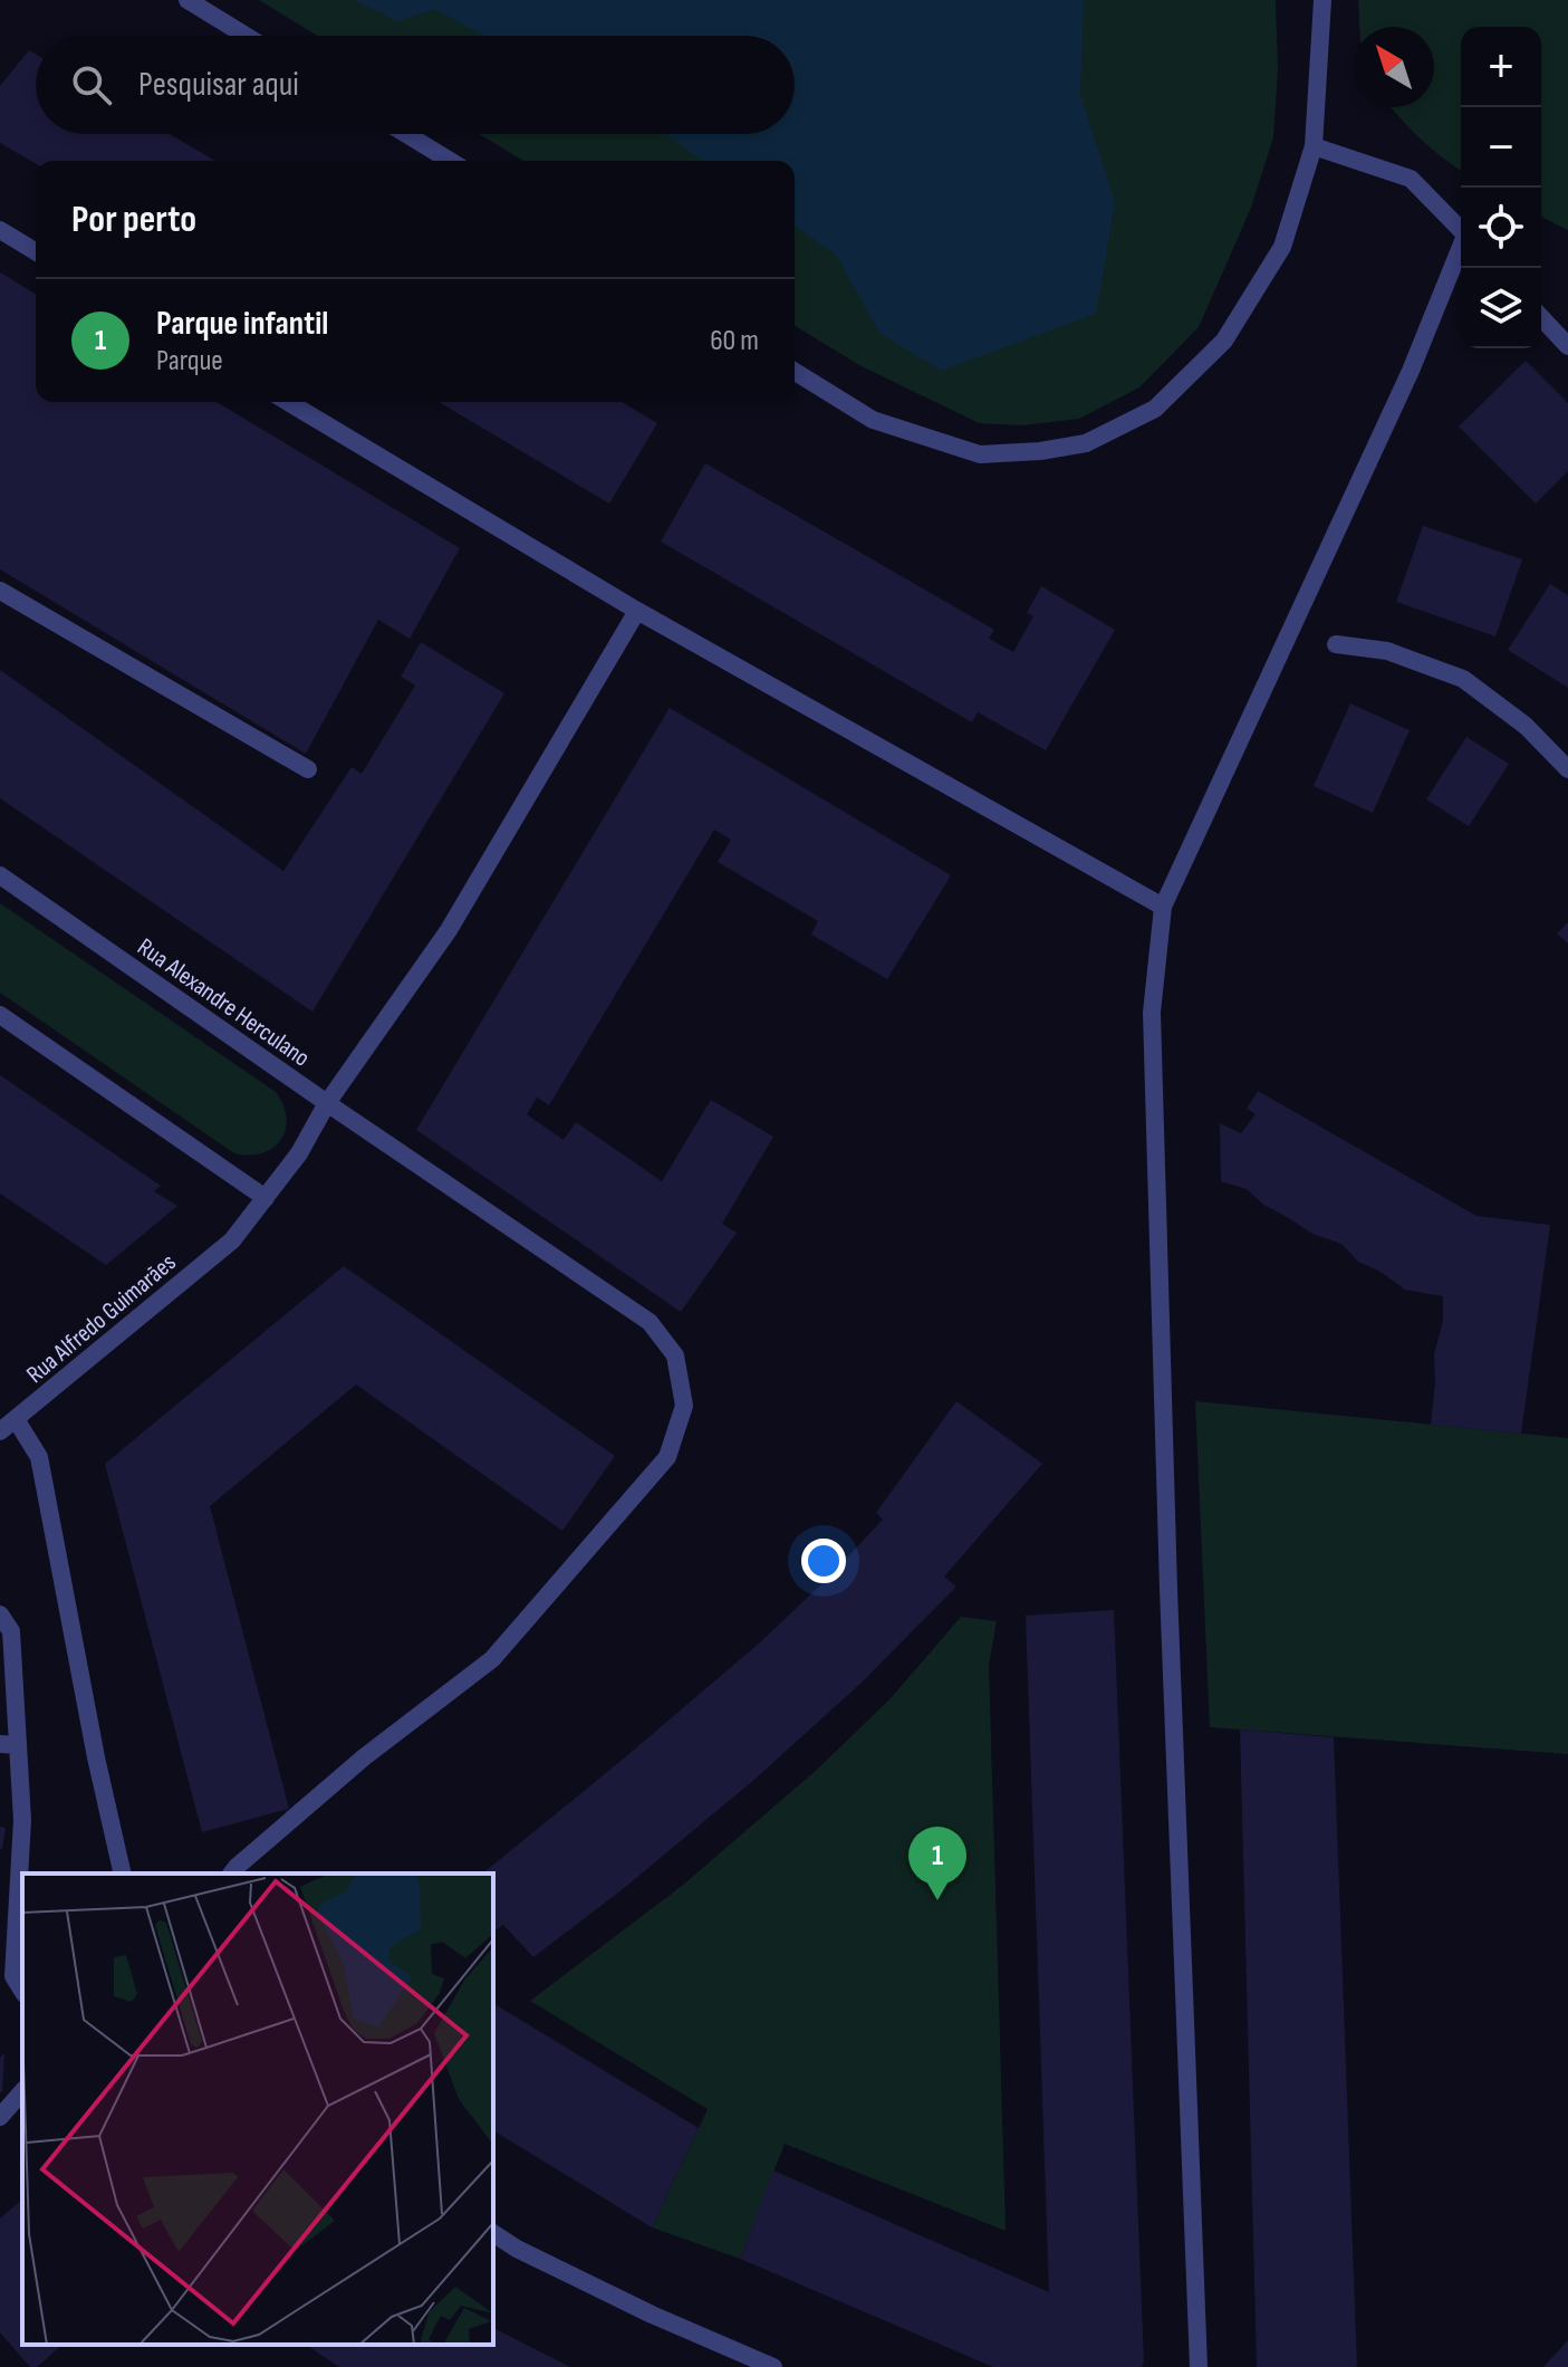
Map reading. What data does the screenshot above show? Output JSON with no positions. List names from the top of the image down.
{
  "streets": {
    "street": ["Rua Alexandre Herculano", "Rua Alfredo Guimarães"]
  },
  "north": "top left",
  "page": {
    "map_buttons": ["+", "−"],
    "search": "Pesquisar aqui",
    "heading": "Por perto",
    "list": [
      {
        "mark": "1",
        "name": "Parque infantil",
        "note": "Parque",
        "value": "60 m"
      }
    ],
    "pins": "1"
  }
}
